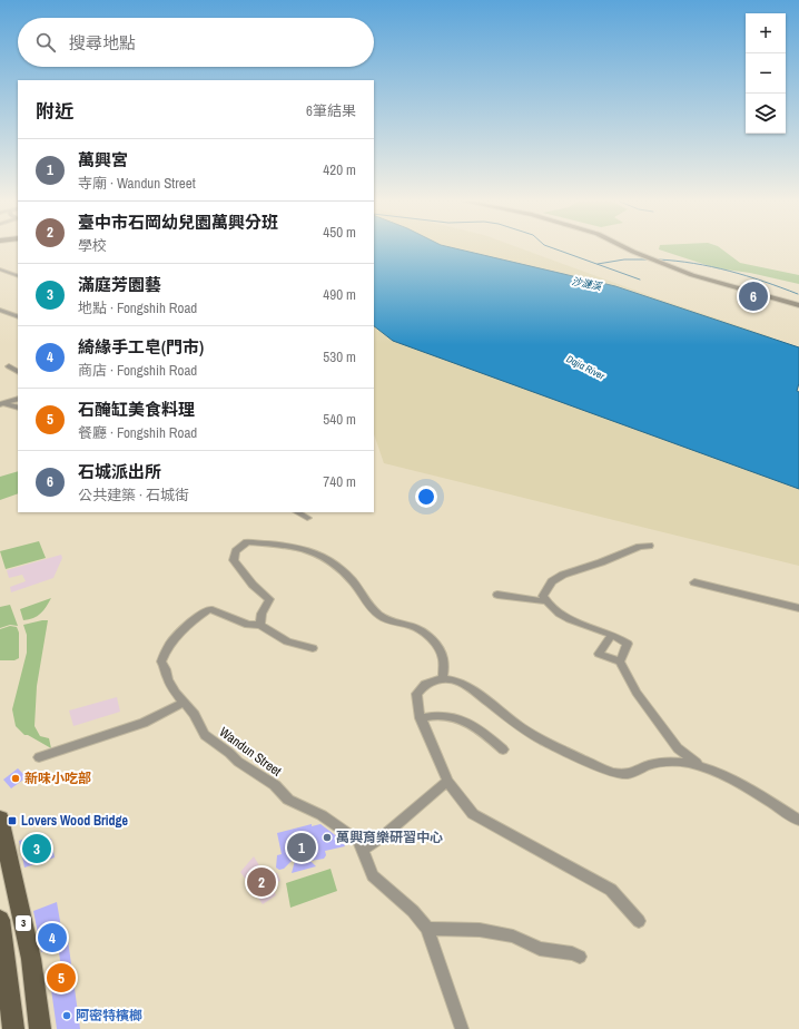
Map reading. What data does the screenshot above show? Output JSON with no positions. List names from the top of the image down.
{
  "streets": {
    "main road": ["3"],
    "street": ["Wandun Street"]
  },
  "water": ["沙漣溪", "Dajia River"],
  "places": {
    "other": ["新味小吃部", "萬興育樂研習中心", "阿密特檳榔"],
    "transit": ["Lovers Wood Bridge"]
  },
  "page": {
    "map_buttons": ["+", "−"],
    "search": "搜尋地點",
    "heading": ["附近", "6筆結果"],
    "list": [
      {
        "mark": "1",
        "name": "萬興宮",
        "note": "寺廟 · Wandun Street",
        "value": "420 m"
      },
      {
        "mark": "2",
        "name": "臺中市石岡幼兒園萬興分班",
        "note": "學校",
        "value": "450 m"
      },
      {
        "mark": "3",
        "name": "滿庭芳園藝",
        "note": "地點 · Fongshih Road",
        "value": "490 m"
      },
      {
        "mark": "4",
        "name": "綺緣手工皂(門市)",
        "note": "商店 · Fongshih Road",
        "value": "530 m"
      },
      {
        "mark": "5",
        "name": "石醃缸美食料理",
        "note": "餐廳 · Fongshih Road",
        "value": "540 m"
      },
      {
        "mark": "6",
        "name": "石城派出所",
        "note": "公共建築 · 石城街",
        "value": "740 m"
      }
    ],
    "pins": [
      "6",
      "1",
      "3",
      "2",
      "4",
      "5"
    ]
  }
}
